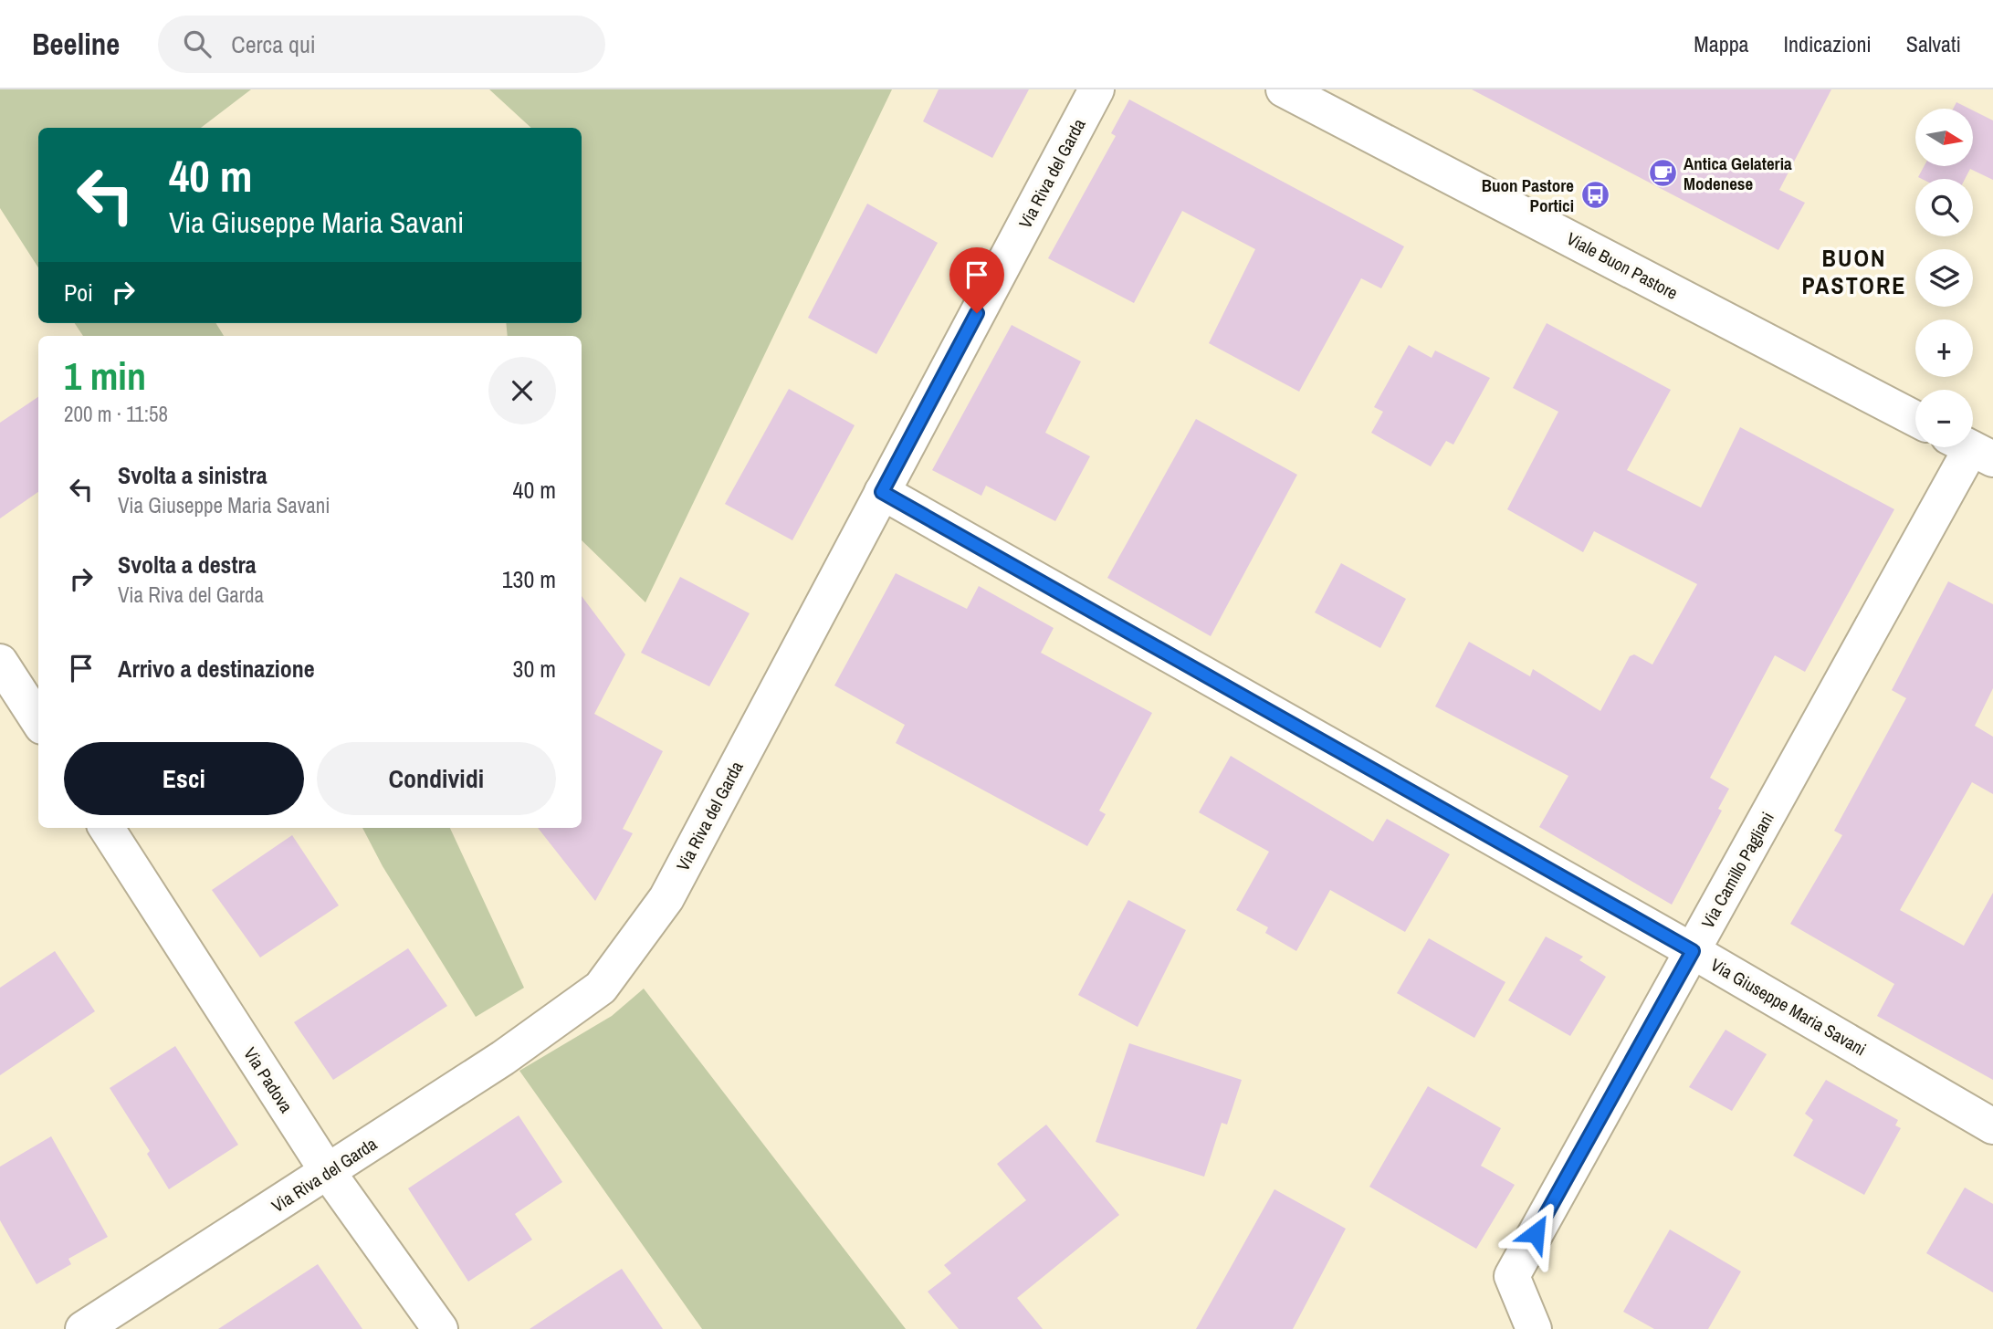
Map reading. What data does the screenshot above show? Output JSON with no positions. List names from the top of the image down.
{
  "streets": {
    "street": [
      "Via Riva del Garda",
      "Viale Buon Pastore",
      "Via Camillo Pagliani",
      "Via Giuseppe Maria Savani",
      "Via Padova"
    ]
  },
  "crossings": [
    ["Via Riva del Garda", "Via Giuseppe Maria Savani"],
    ["Via Riva del Garda", "Via Padova"],
    ["Via Camillo Pagliani", "Via Giuseppe Maria Savani"]
  ],
  "districts": ["BUON PASTORE"],
  "places": {
    "cafe": ["Antica Gelateria Modenese"],
    "bus stop": ["Buon Pastore Portici"]
  },
  "north": "right",
  "page": {
    "header": "Beeline",
    "search": "Cerca qui",
    "nav": ["Mappa", "Indicazioni", "Salvati"],
    "map_buttons": ["+", "−"],
    "turn": ["40 m", "Via Giuseppe Maria Savani"],
    "then": "Poi",
    "heading": ["1 min", "200 m · 11:58"],
    "list": [
      {
        "name": "Svolta a sinistra",
        "note": "Via Giuseppe Maria Savani",
        "value": "40 m"
      },
      {
        "name": "Svolta a destra",
        "note": "Via Riva del Garda",
        "value": "130 m"
      },
      {
        "name": "Arrivo a destinazione",
        "value": "30 m"
      }
    ],
    "buttons": ["Esci", "Condividi"]
  }
}
